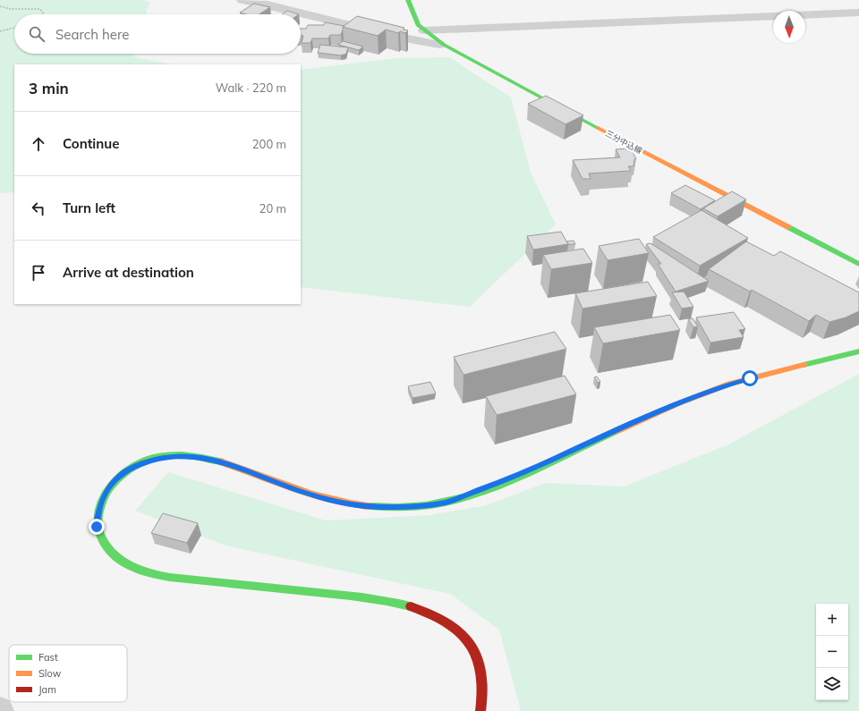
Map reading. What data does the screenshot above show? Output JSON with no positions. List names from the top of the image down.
{
  "streets": {
    "street": ["三分中込線"]
  },
  "legend": ["Fast", "Slow", "Jam"],
  "north": "bottom",
  "page": {
    "search": "Search here",
    "heading": ["3 min", "Walk · 220 m"],
    "list": [
      ["Continue", "200 m"],
      ["Turn left", "20 m"],
      "Arrive at destination"
    ],
    "map_buttons": ["+", "−"]
  }
}
